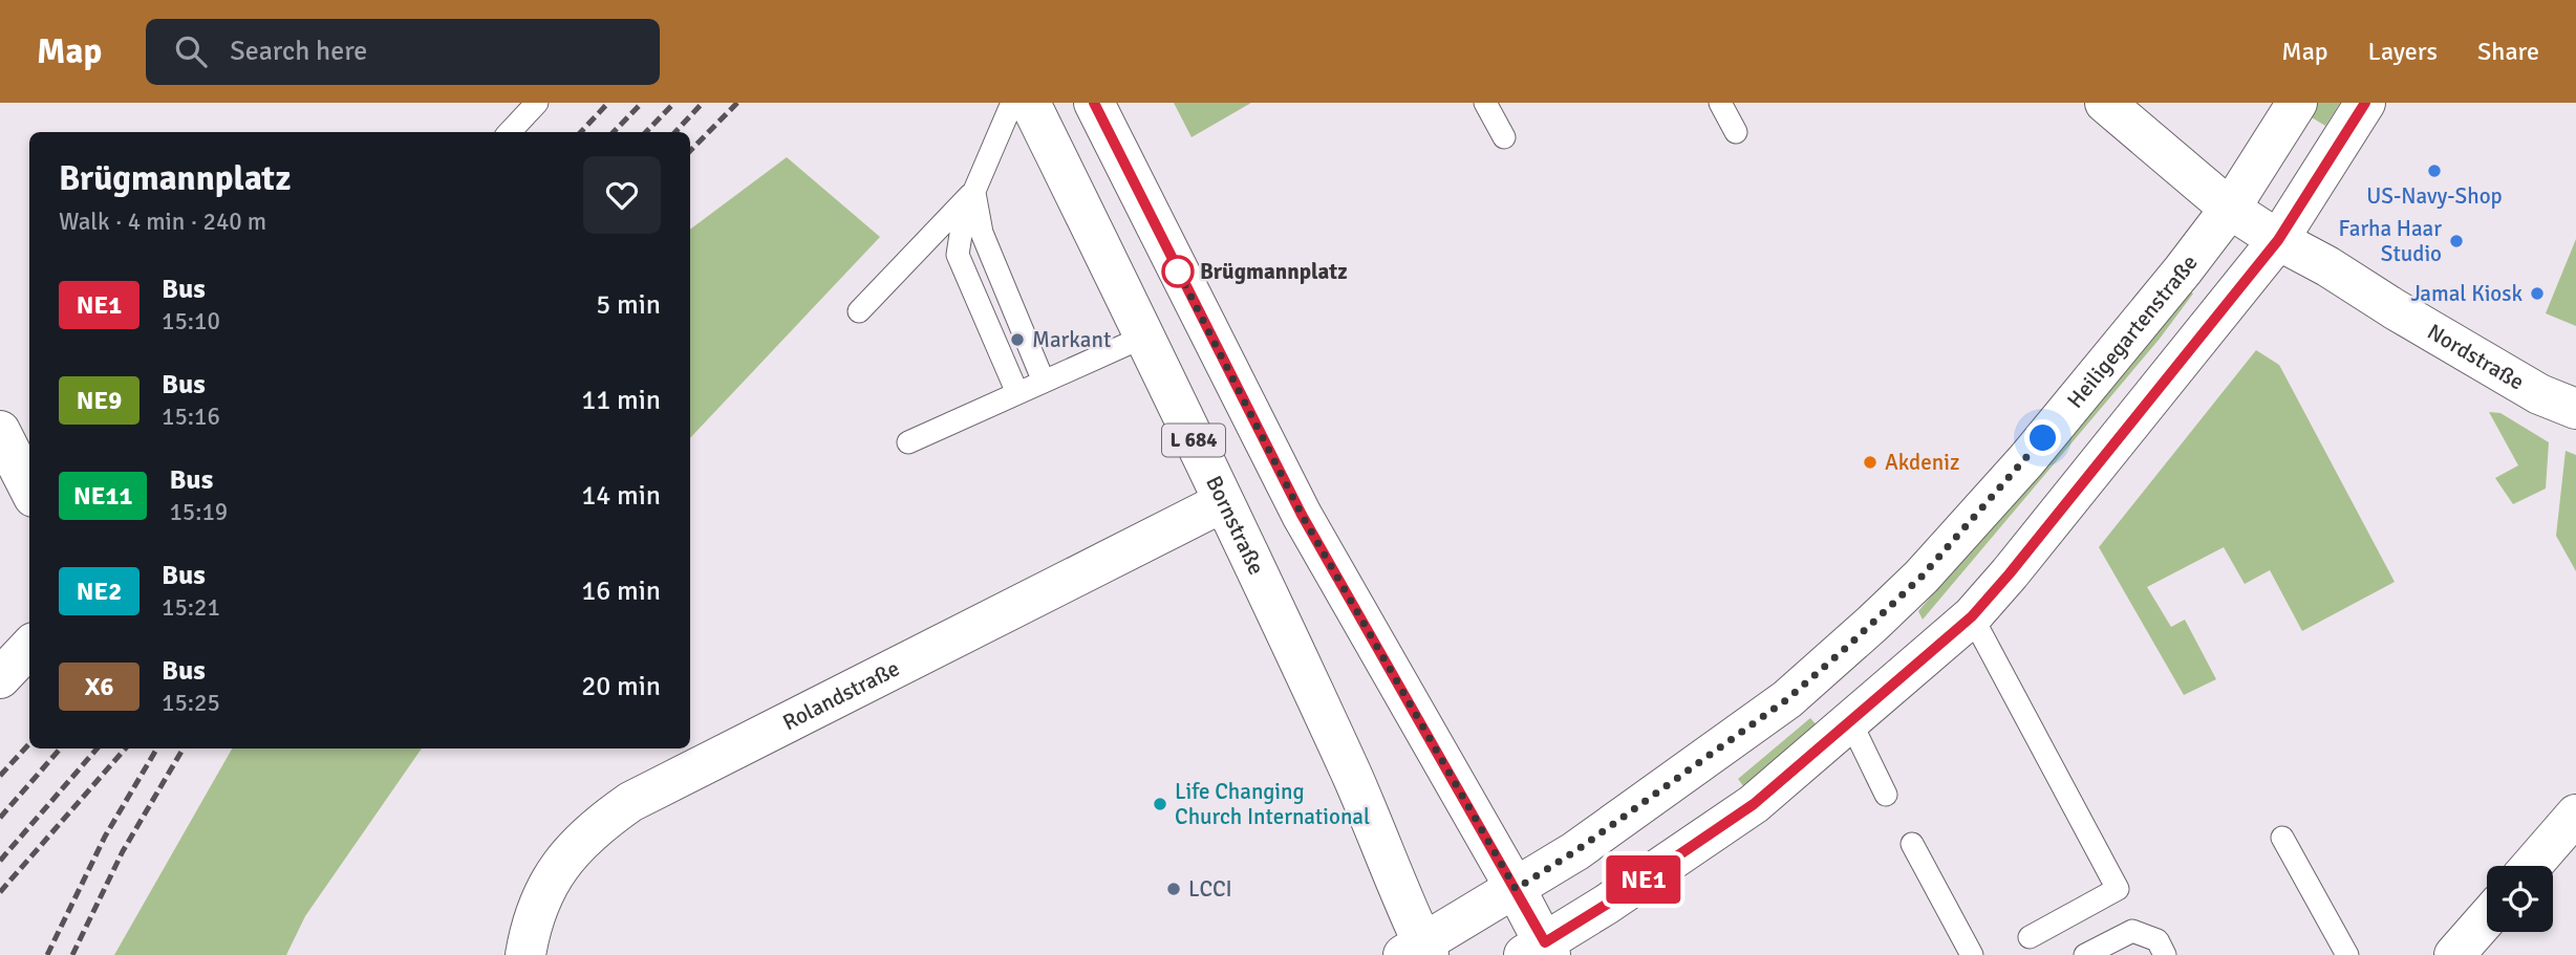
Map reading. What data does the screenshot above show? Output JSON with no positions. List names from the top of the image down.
{
  "streets": {
    "main road": [
      "Heiligegartenstraße",
      "Nordstraße",
      "L 684",
      "Bornstraße",
      "Rolandstraße"
    ]
  },
  "crossings": [
    ["Heiligegartenstraße", "Nordstraße"],
    ["Heiligegartenstraße", "L 684"],
    ["Heiligegartenstraße", "Bornstraße"],
    ["Bornstraße", "Rolandstraße"]
  ],
  "places": [
    "US-Navy-Shop",
    "Farha Haar Studio",
    "Brügmannplatz",
    "Jamal Kiosk",
    "Markant",
    "Akdeniz",
    "Life Changing Church International",
    "LCCI"
  ],
  "lines": ["bus line NE1"],
  "page": {
    "header": "Map",
    "search": "Search here",
    "nav": ["Map", "Layers", "Share"],
    "on_map": "NE1",
    "heading": ["Brügmannplatz", "Walk · 4 min · 240 m"],
    "list": [
      {
        "mark": "NE1",
        "name": "Bus",
        "note": "15:10",
        "value": "5 min"
      },
      {
        "mark": "NE9",
        "name": "Bus",
        "note": "15:16",
        "value": "11 min"
      },
      {
        "mark": "NE11",
        "name": "Bus",
        "note": "15:19",
        "value": "14 min"
      },
      {
        "mark": "NE2",
        "name": "Bus",
        "note": "15:21",
        "value": "16 min"
      },
      {
        "mark": "X6",
        "name": "Bus",
        "note": "15:25",
        "value": "20 min"
      }
    ]
  }
}
